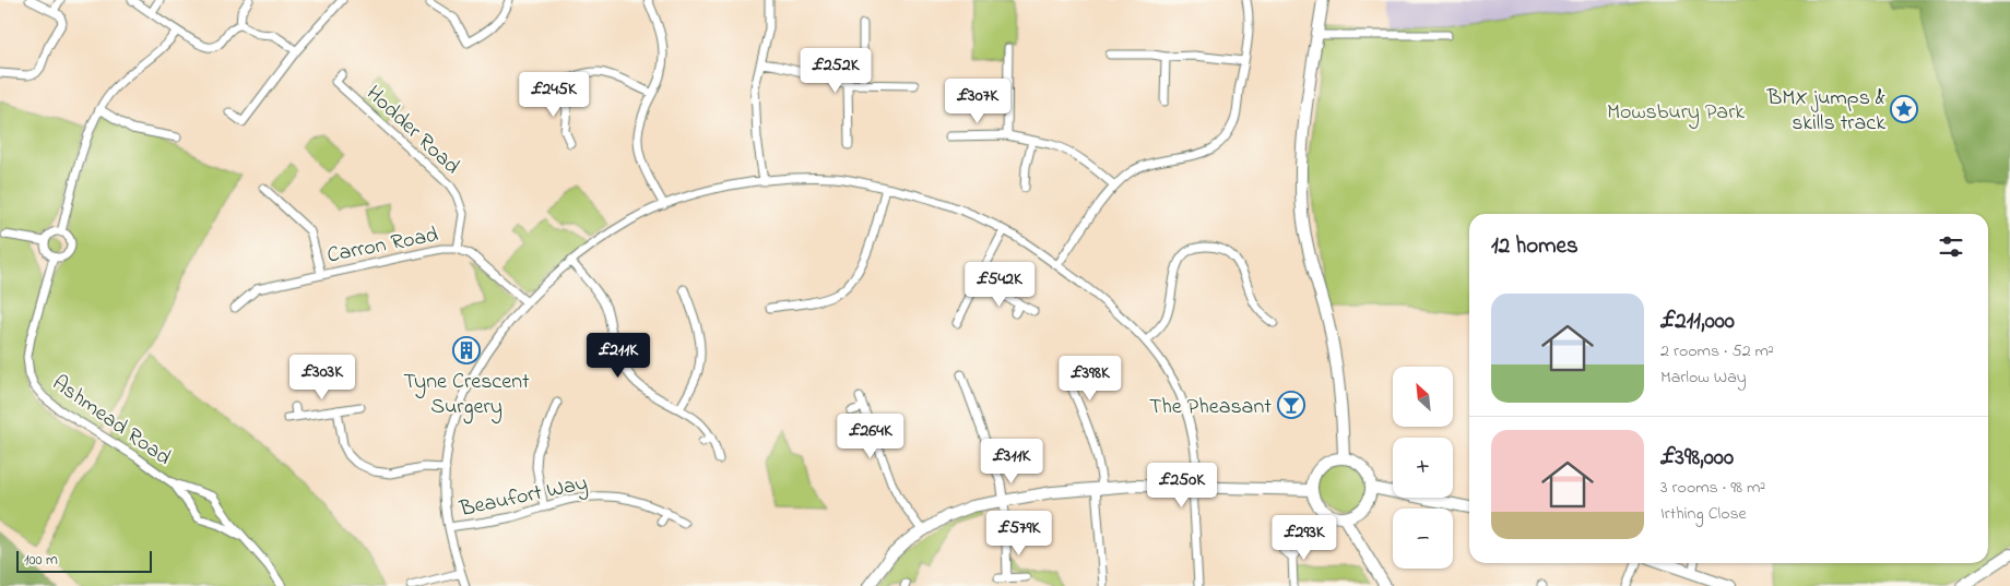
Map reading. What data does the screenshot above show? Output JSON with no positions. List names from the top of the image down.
{
  "streets": {
    "street": [
      "Hodder Road",
      "Carron Road",
      "Ashmead Road",
      "Beaufort Way"
    ]
  },
  "crossings": [
    ["Hodder Road", "Carron Road"]
  ],
  "parks": ["Mowsbury Park"],
  "places": {
    "place": ["BMX jumps & skills track"],
    "building": ["Tyne Crescent Surgery"],
    "bar": ["The Pheasant"]
  },
  "scale_bar": "100 m",
  "north": "top left",
  "page": {
    "price": [
      "£252K",
      "£245K",
      "£307K",
      "£542K",
      "£211K",
      "£303K",
      "£398K",
      "£264K",
      "£311K",
      "£250K",
      "£579K",
      "£293K"
    ],
    "heading": "12 homes",
    "list": [
      {
        "name": "£211,000",
        "note": "2 rooms · 52 m² · Marlow Way"
      },
      {
        "name": "£398,000",
        "note": "3 rooms · 98 m² · Irthing Close"
      }
    ],
    "map_buttons": ["+", "−"],
    "scale": "100 m"
  }
}
